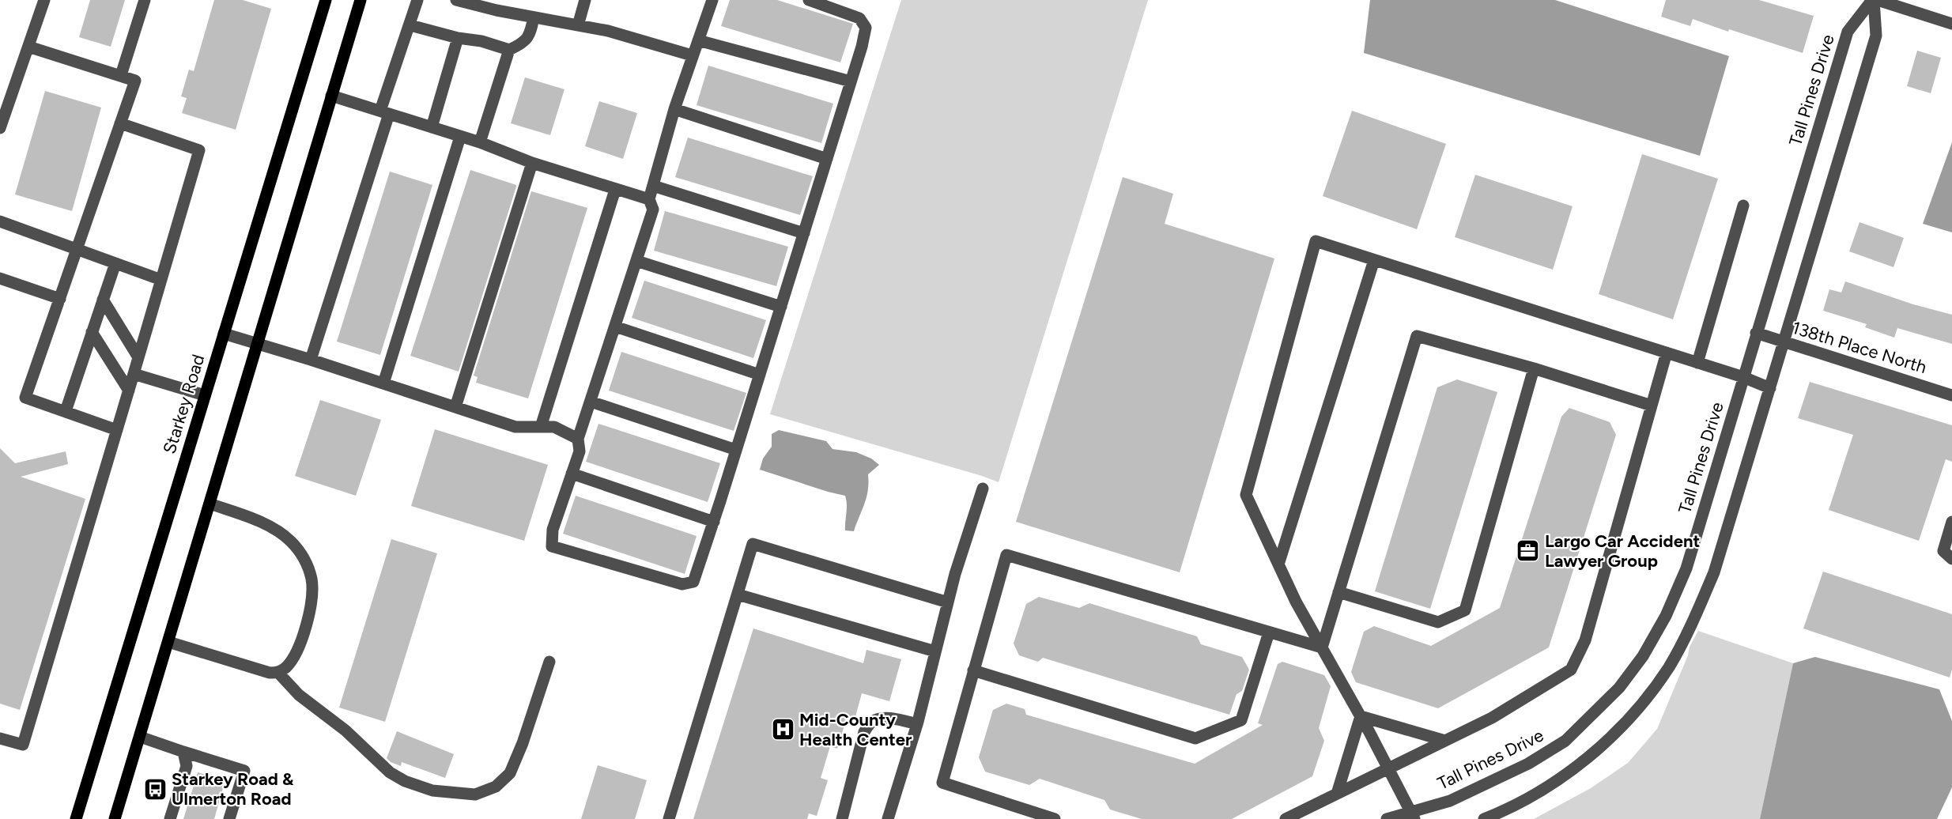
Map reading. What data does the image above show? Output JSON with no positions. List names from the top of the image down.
{
  "streets": {
    "main road": ["Starkey Road"],
    "street": ["Tall Pines Drive", "138th Place North"]
  },
  "crossings": [
    ["Tall Pines Drive", "138th Place North"]
  ],
  "places": {
    "office": ["Largo Car Accident Lawyer Group"],
    "hospital": ["Mid-County Health Center"],
    "bus stop": ["Starkey Road & Ulmerton Road"]
  }
}
